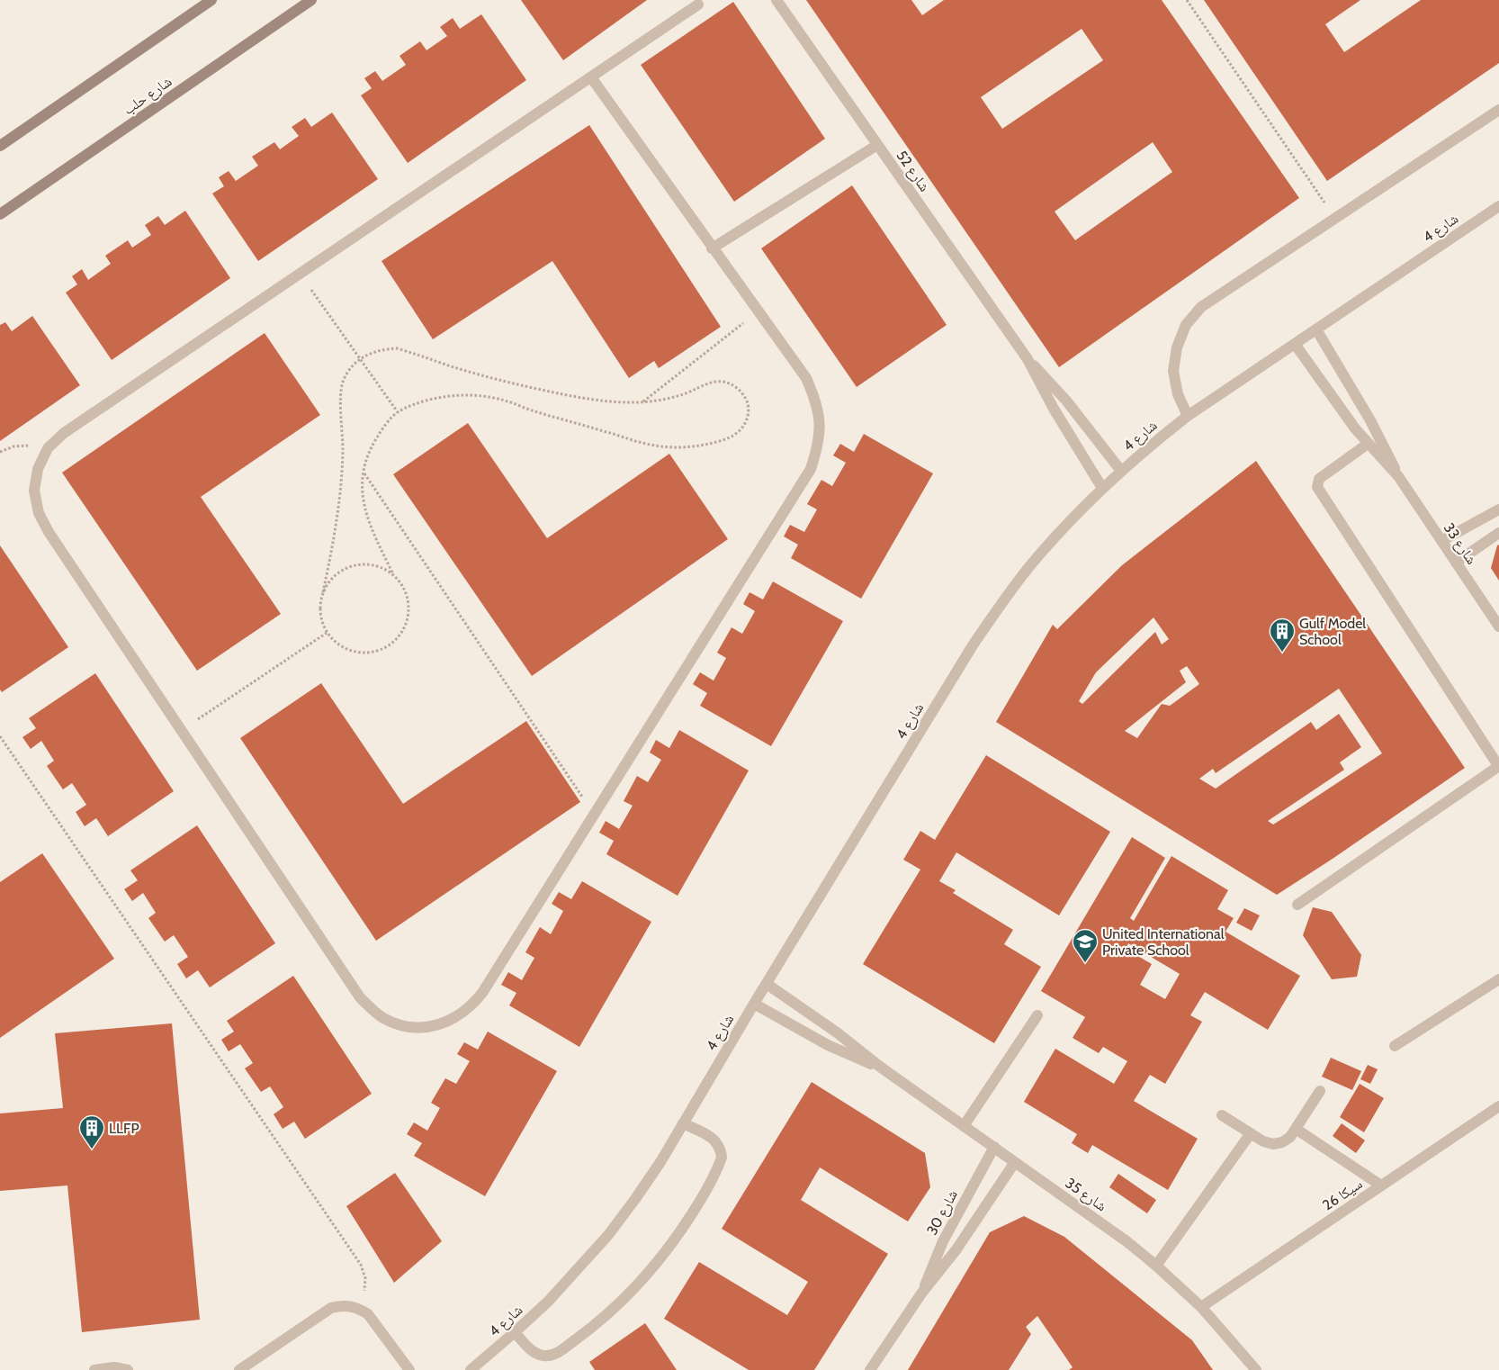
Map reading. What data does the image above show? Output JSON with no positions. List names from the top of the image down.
{
  "streets": {
    "street": [
      "شارع حلب",
      "شارع 52",
      "شارع 4",
      "شارع 33",
      "شارع 35",
      "سيكا 26",
      "شارع 30"
    ]
  },
  "crossings": [
    ["شارع 52", "شارع 4"],
    ["شارع 4", "شارع 33"],
    ["شارع 4", "شارع 35"],
    ["شارع 35", "سيكا 26"],
    ["شارع 35", "شارع 30"]
  ],
  "places": {
    "building": ["Gulf Model School", "LLFP"],
    "school or university": ["United International Private School"]
  }
}
